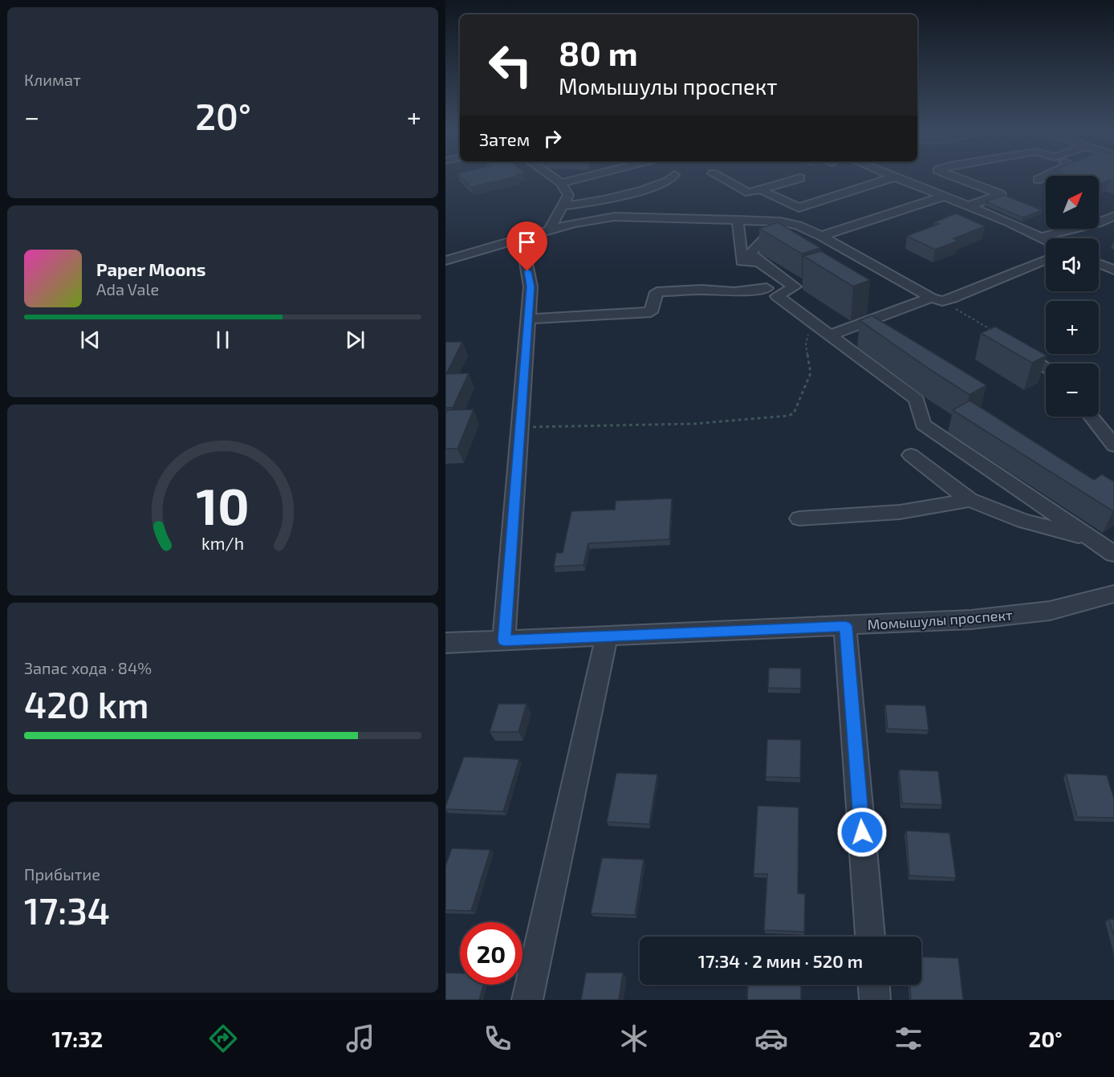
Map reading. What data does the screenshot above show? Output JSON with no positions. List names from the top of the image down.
{
  "streets": {
    "street": ["Момышулы проспект"]
  },
  "north": "top right",
  "page": {
    "tile": [
      "Климат",
      ["Запас хода · 84%", "420 km"],
      ["Прибытие", "17:34"]
    ],
    "turn": ["80 m", "Момышулы проспект"],
    "heat": ["−", "20°", "+"],
    "then": "Затем",
    "map_buttons": ["+", "−"],
    "song": ["Paper Moons", "Ada Vale"],
    "limit": "20",
    "trip": "17:34 · 2 мин · 520 m",
    "tabs": ["17:32", "20°"],
    "gauge": ["10", "km/h"]
  }
}
